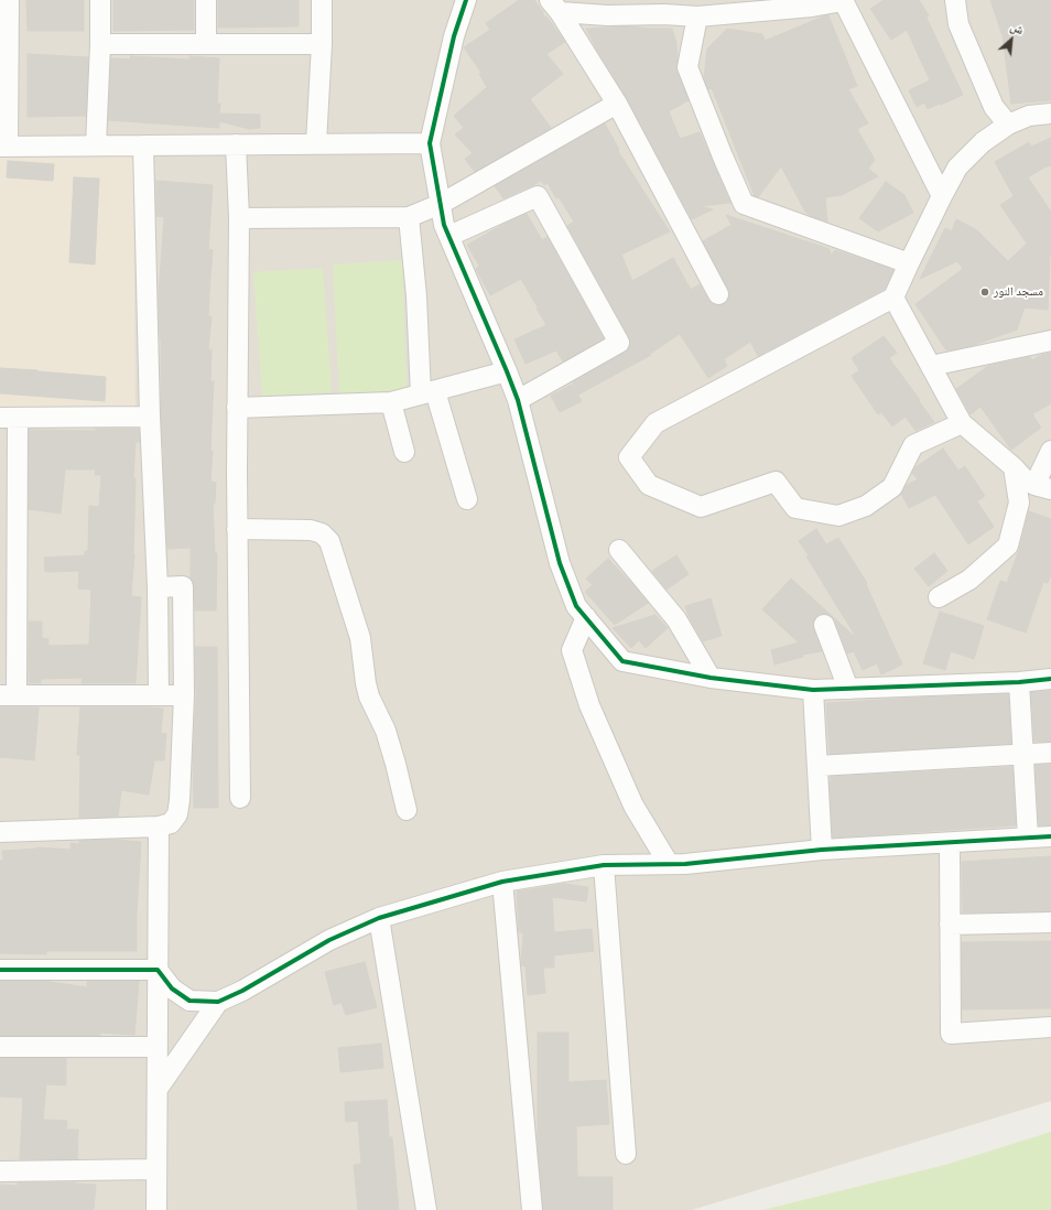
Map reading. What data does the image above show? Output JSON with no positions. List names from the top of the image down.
{
  "places": ["مسجد النور"],
  "north": "top right"
}
